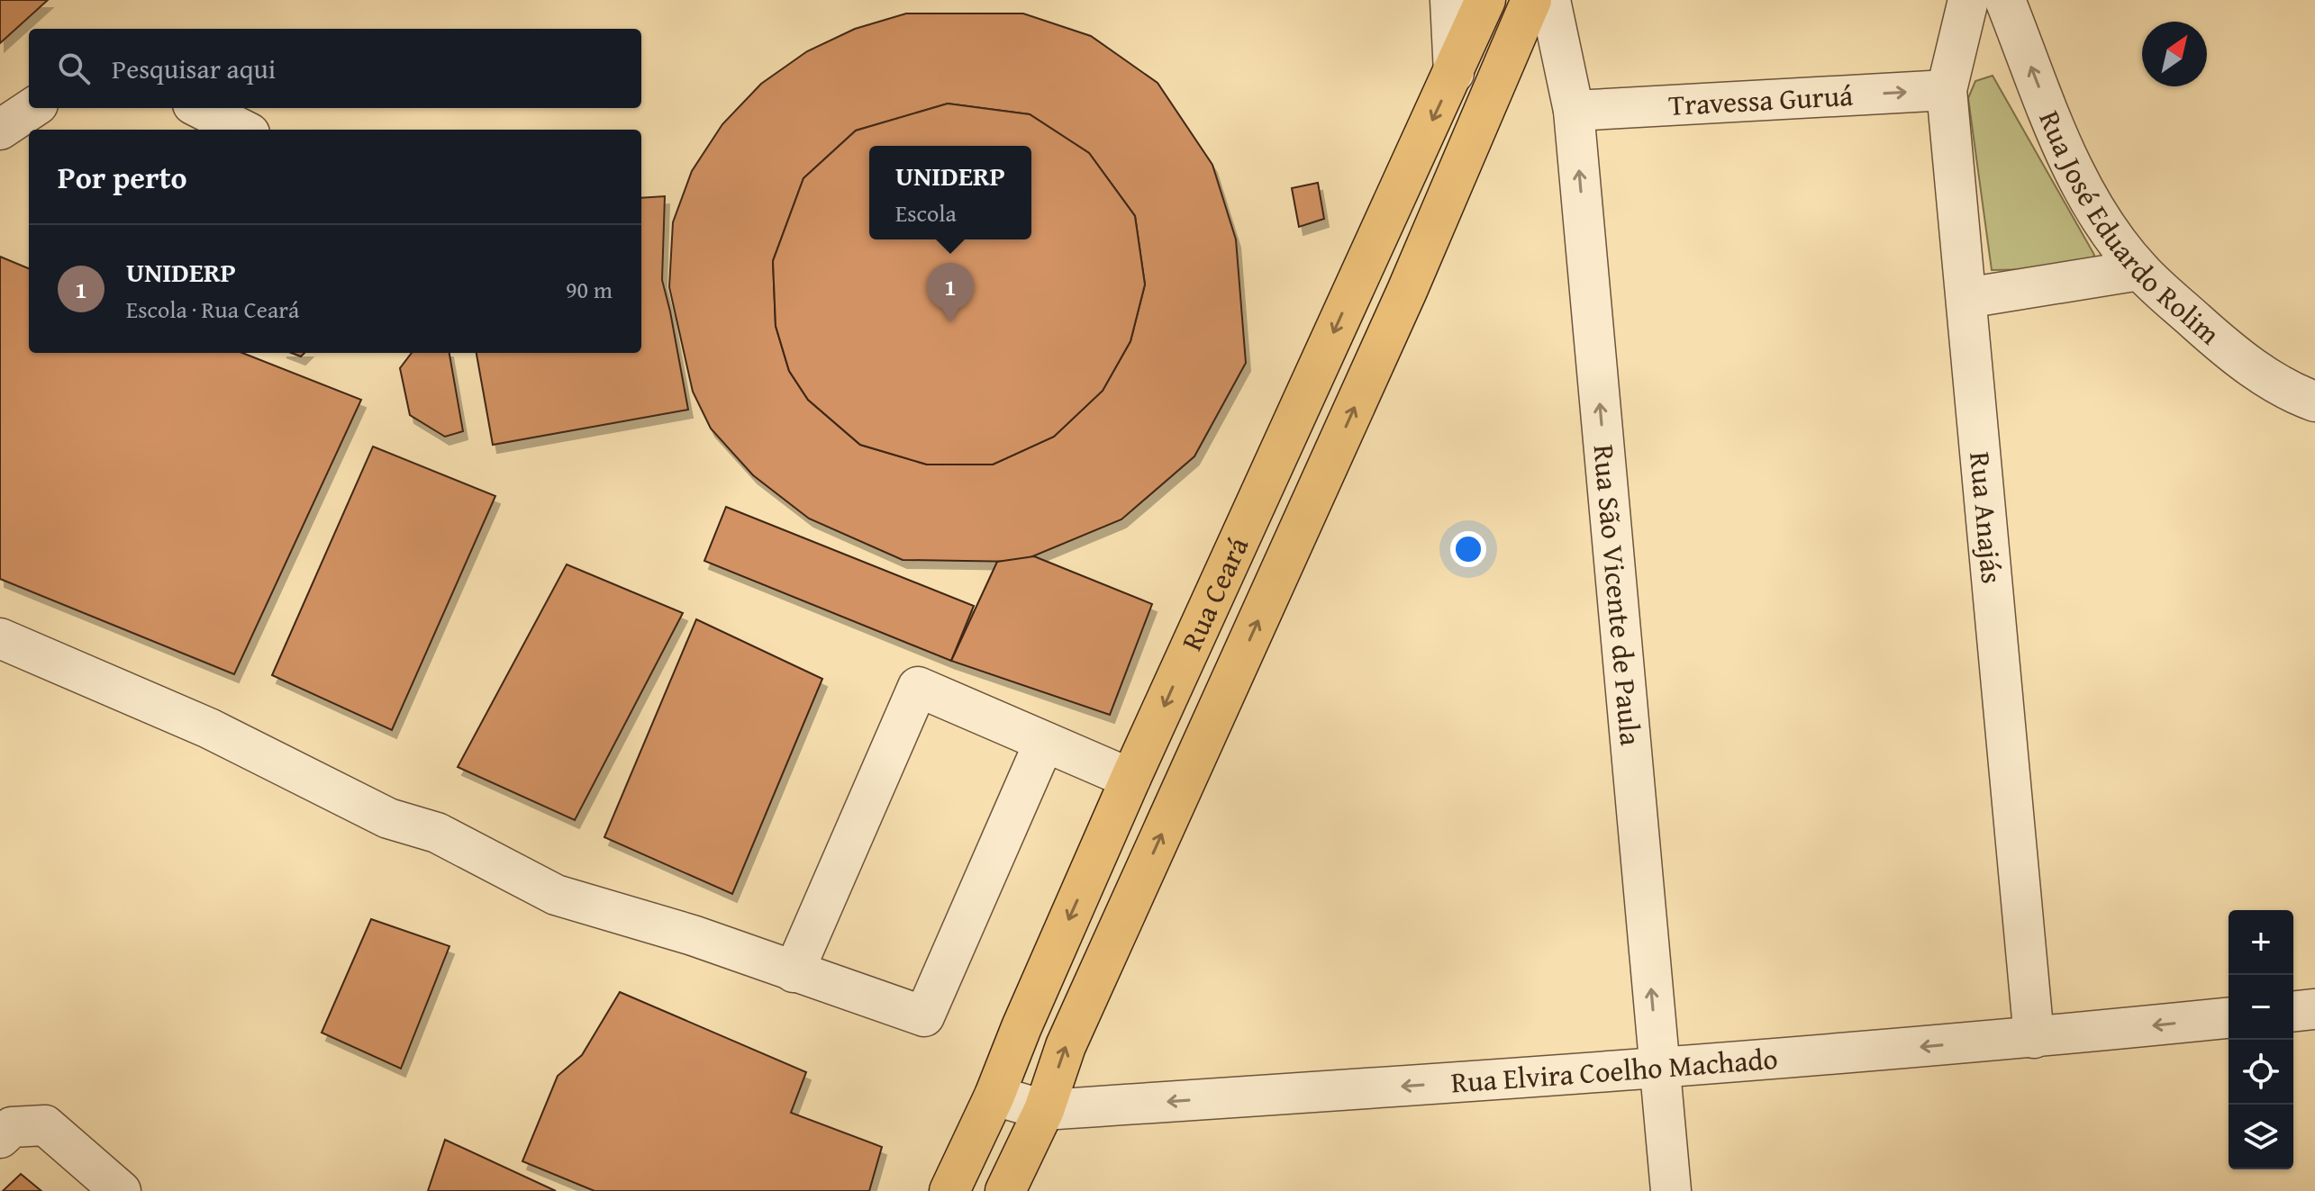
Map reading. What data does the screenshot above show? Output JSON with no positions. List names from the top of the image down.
{
  "streets": {
    "main road": ["Rua Ceará"],
    "street": [
      "Travessa Guruá",
      "Rua José Eduardo Rolim",
      "Rua Anajás",
      "Rua São Vicente de Paula",
      "Rua Elvira Coelho Machado"
    ]
  },
  "crossings": [
    ["Travessa Guruá", "Rua Anajás"],
    ["Travessa Guruá", "Rua São Vicente de Paula"],
    ["Rua Anajás", "Rua Elvira Coelho Machado"],
    ["Rua Ceará", "Rua Elvira Coelho Machado"],
    ["Rua São Vicente de Paula", "Rua Elvira Coelho Machado"]
  ],
  "one_way": [
    "Travessa Guruá",
    "Rua José Eduardo Rolim",
    "Rua São Vicente de Paula",
    "Rua Elvira Coelho Machado"
  ],
  "north": "top right",
  "page": {
    "search": "Pesquisar aqui",
    "heading": "Por perto",
    "popup": ["UNIDERP", "Escola"],
    "list": [
      {
        "mark": "1",
        "name": "UNIDERP",
        "note": "Escola · Rua Ceará",
        "value": "90 m"
      }
    ],
    "pins": "1",
    "map_buttons": ["+", "−"]
  }
}
